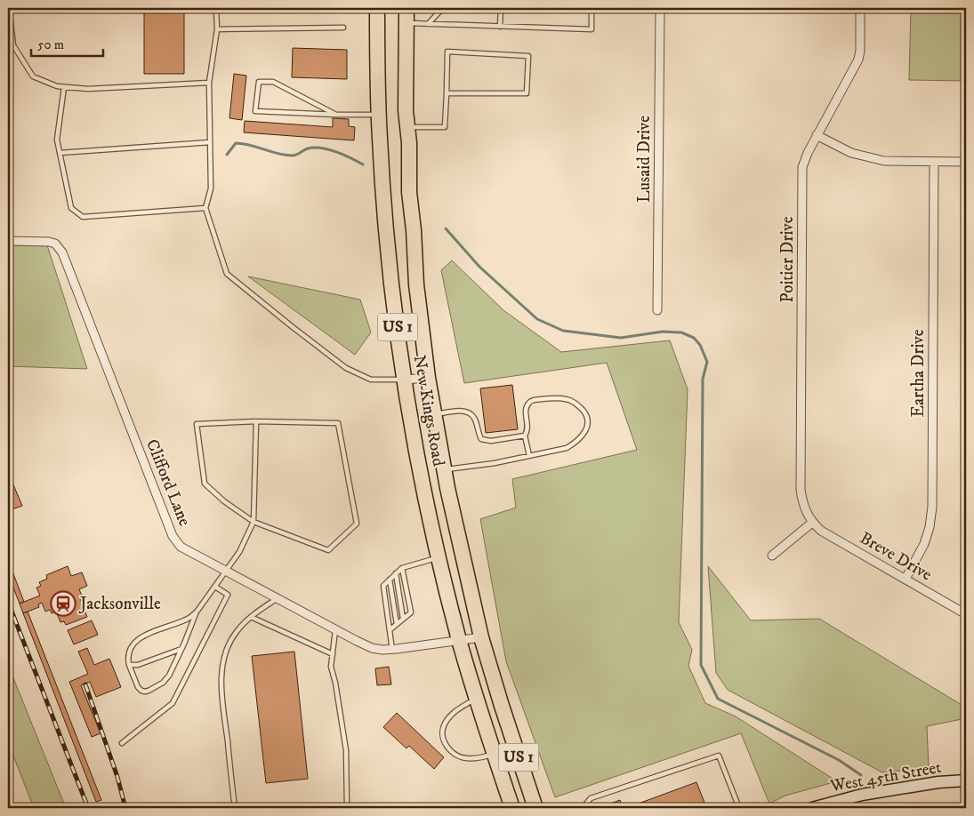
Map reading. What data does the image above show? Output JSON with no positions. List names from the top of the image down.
{
  "streets": {
    "highway": ["US 1", "New Kings Road"],
    "street": [
      "Lusaid Drive",
      "Poitier Drive",
      "Eartha Drive",
      "Clifford Lane",
      "Breve Drive",
      "West 45th Street"
    ]
  },
  "crossings": [
    ["Poitier Drive", "Breve Drive"],
    ["Eartha Drive", "Breve Drive"],
    ["New Kings Road", "Clifford Lane"]
  ],
  "places": {
    "station": ["Jacksonville"]
  },
  "scale_bar": "50 m"
}
